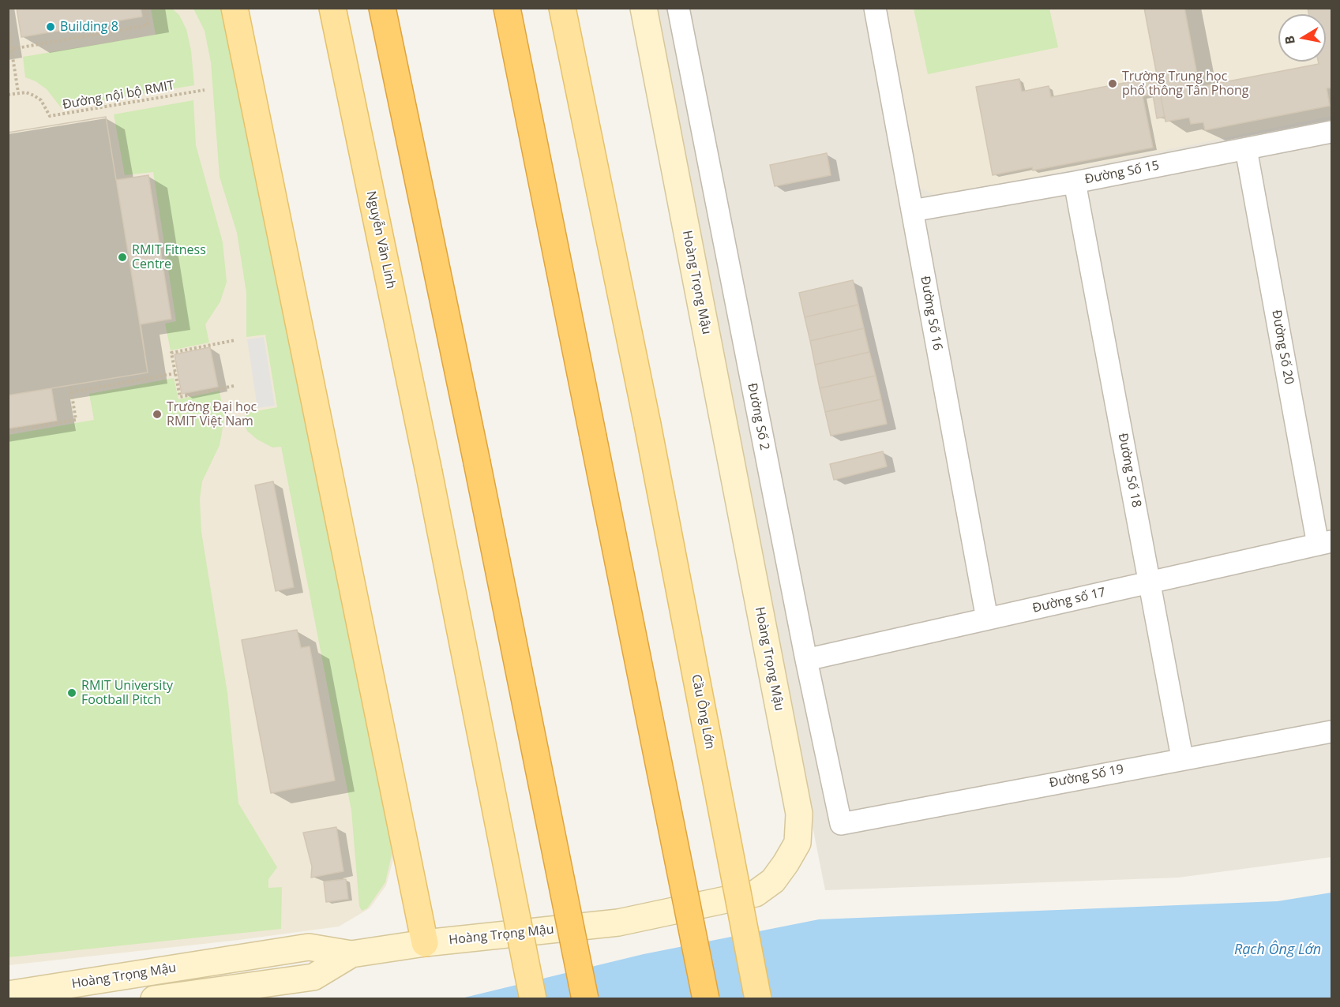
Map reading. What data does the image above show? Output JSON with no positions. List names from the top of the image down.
{
  "streets": {
    "main road": ["Nguyễn Văn Linh", "Hoàng Trọng Mậu", "Cầu Ông Lớn"],
    "street": [
      "Đường Số 15",
      "Đường Số 16",
      "Đường Số 20",
      "Đường Số 2",
      "Đường Số 18",
      "Đường số 17",
      "Đường Số 19"
    ],
    "path": ["Đường nội bộ RMIT"]
  },
  "crossings": [
    ["Đường Số 15", "Đường Số 16"],
    ["Đường Số 15", "Đường Số 20"],
    ["Đường Số 15", "Đường Số 18"],
    ["Đường Số 16", "Đường số 17"],
    ["Đường Số 20", "Đường số 17"],
    ["Đường Số 2", "Đường số 17"],
    ["Đường Số 2", "Đường Số 19"],
    ["Đường Số 18", "Đường số 17"],
    ["Đường Số 18", "Đường Số 19"]
  ],
  "water": ["Rạch Ông Lớn"],
  "places": [
    "Building 8",
    "Trường Trung học phổ thông Tân Phong",
    "RMIT Fitness Centre",
    "Trường Đại học RMIT Việt Nam",
    "RMIT University Football Pitch"
  ],
  "north": "left"
}
